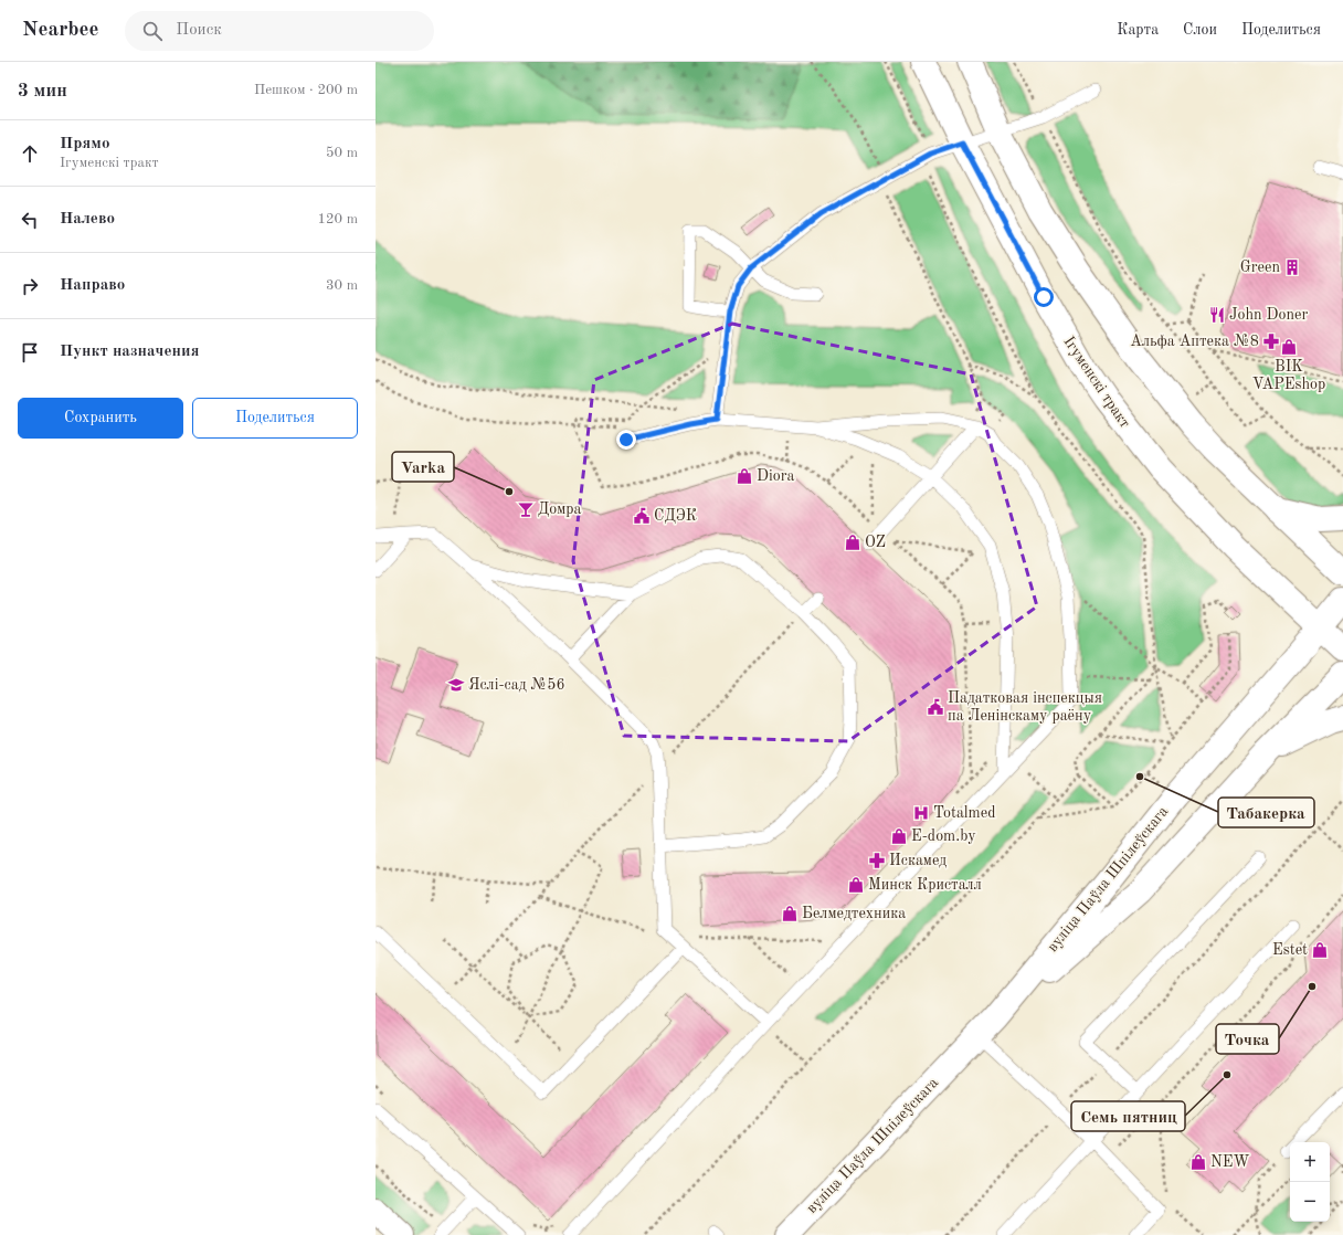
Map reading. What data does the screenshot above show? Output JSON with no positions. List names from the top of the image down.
{
  "streets": {
    "main road": ["Ігуменскі тракт", "вуліца Паўла Шпілеўскага"]
  },
  "crossings": [
    ["Ігуменскі тракт", "вуліца Паўла Шпілеўскага"]
  ],
  "places": {
    "building": ["Green"],
    "restaurant": ["John Doner"],
    "pharmacy": ["Альфа Аптека №8", "Искамед"],
    "shop": [
      "BIK VAPEshop",
      "Diora",
      "OZ",
      "E-dom.by",
      "Минск Кристалл",
      "Белмедтехника",
      "Estet",
      "NEW"
    ],
    "other": [
      "Varka",
      "Табакерка",
      "Точка",
      "Семь пятниц"
    ],
    "bar": ["Домра"],
    "public building": ["СДЭК", "Падатковая інспекцыя па Ленінскаму раёну"],
    "school or university": ["Яслі-сад №56"],
    "hospital": ["Totalmed"]
  },
  "page": {
    "header": "Nearbee",
    "search": "Поиск",
    "nav": ["Карта", "Слои", "Поделиться"],
    "heading": ["3 мин", "Пешком · 200 m"],
    "list": [
      ["Прямо", "Ігуменскі тракт", "50 m"],
      ["Налево", "120 m"],
      ["Направо", "30 m"],
      "Пункт назначения"
    ],
    "buttons": ["Сохранить", "Поделиться"],
    "map_buttons": ["+", "−"]
  }
}
